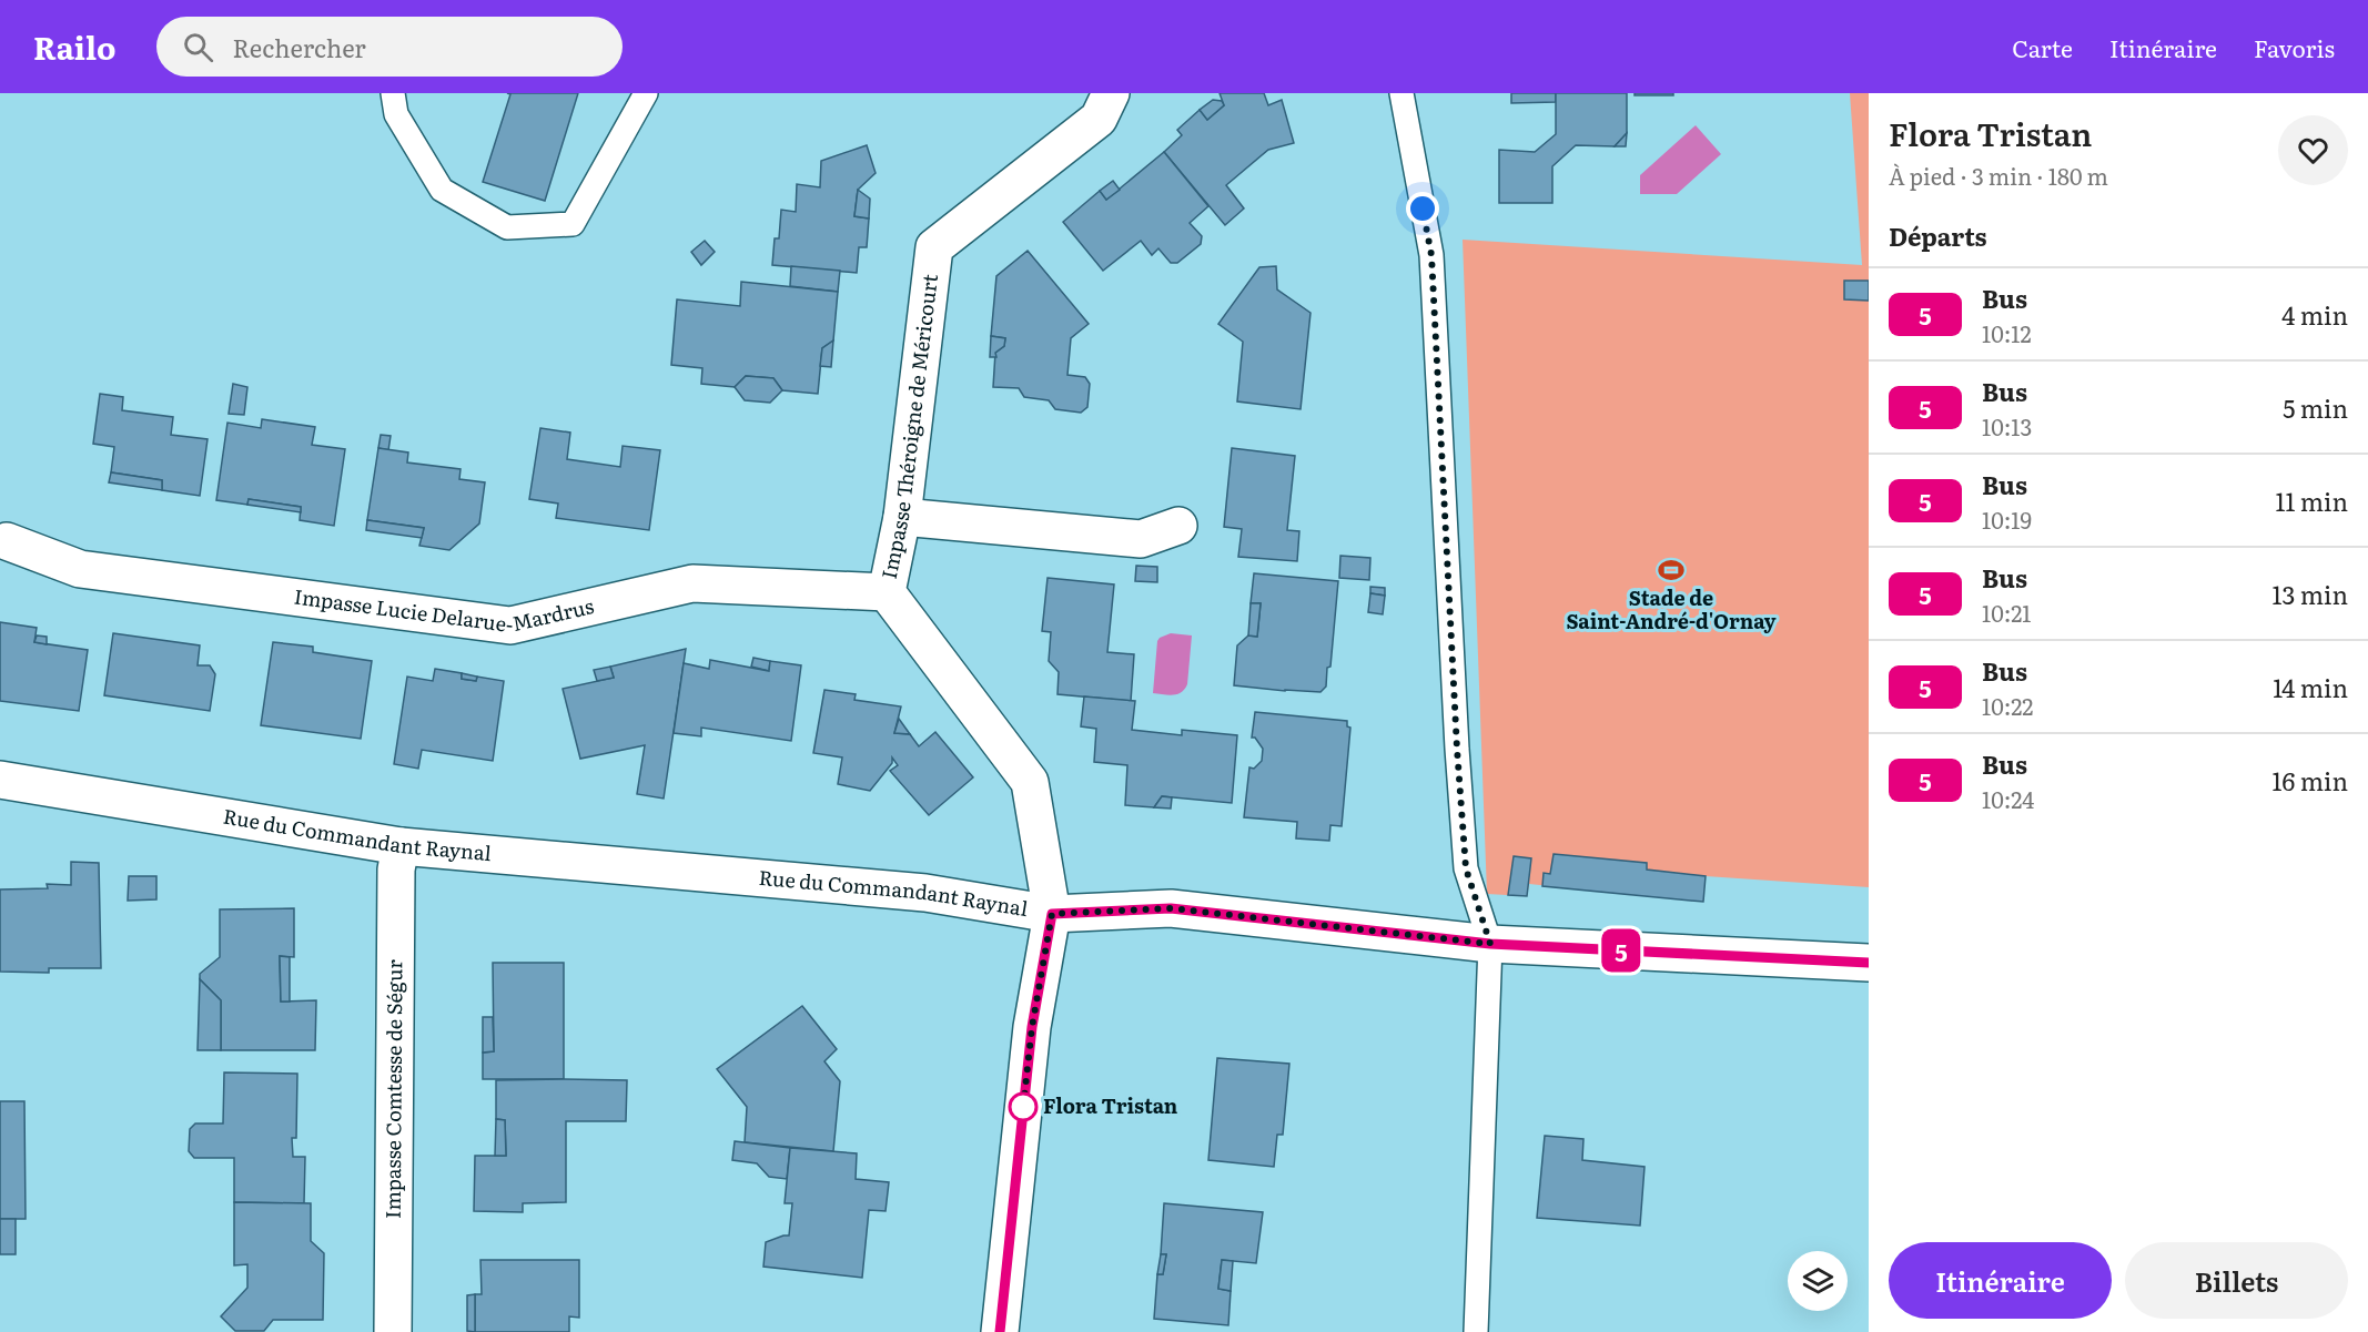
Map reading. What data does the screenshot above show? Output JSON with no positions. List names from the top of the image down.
{
  "streets": {
    "street": [
      "Impasse Théroigne de Méricourt",
      "Impasse Lucie Delarue-Mardrus",
      "Rue du Commandant Raynal",
      "Impasse Comtesse de Ségur"
    ]
  },
  "crossings": [
    ["Impasse Théroigne de Méricourt", "Impasse Lucie Delarue-Mardrus"],
    ["Impasse Théroigne de Méricourt", "Rue du Commandant Raynal"],
    ["Rue du Commandant Raynal", "Impasse Comtesse de Ségur"]
  ],
  "places": {
    "sports": ["Stade de Saint-André-d'Ornay"],
    "other": ["Flora Tristan"]
  },
  "lines": ["bus line 5"],
  "page": {
    "header": "Railo",
    "search": "Rechercher",
    "nav": ["Carte", "Itinéraire", "Favoris"],
    "on_map": "5",
    "heading": [
      ["Flora Tristan", "À pied · 3 min · 180 m"],
      "Départs"
    ],
    "list": [
      {
        "mark": "5",
        "name": "Bus",
        "note": "10:12",
        "value": "4 min"
      },
      {
        "mark": "5",
        "name": "Bus",
        "note": "10:13",
        "value": "5 min"
      },
      {
        "mark": "5",
        "name": "Bus",
        "note": "10:19",
        "value": "11 min"
      },
      {
        "mark": "5",
        "name": "Bus",
        "note": "10:21",
        "value": "13 min"
      },
      {
        "mark": "5",
        "name": "Bus",
        "note": "10:22",
        "value": "14 min"
      },
      {
        "mark": "5",
        "name": "Bus",
        "note": "10:24",
        "value": "16 min"
      }
    ],
    "buttons": ["Itinéraire", "Billets"]
  }
}
